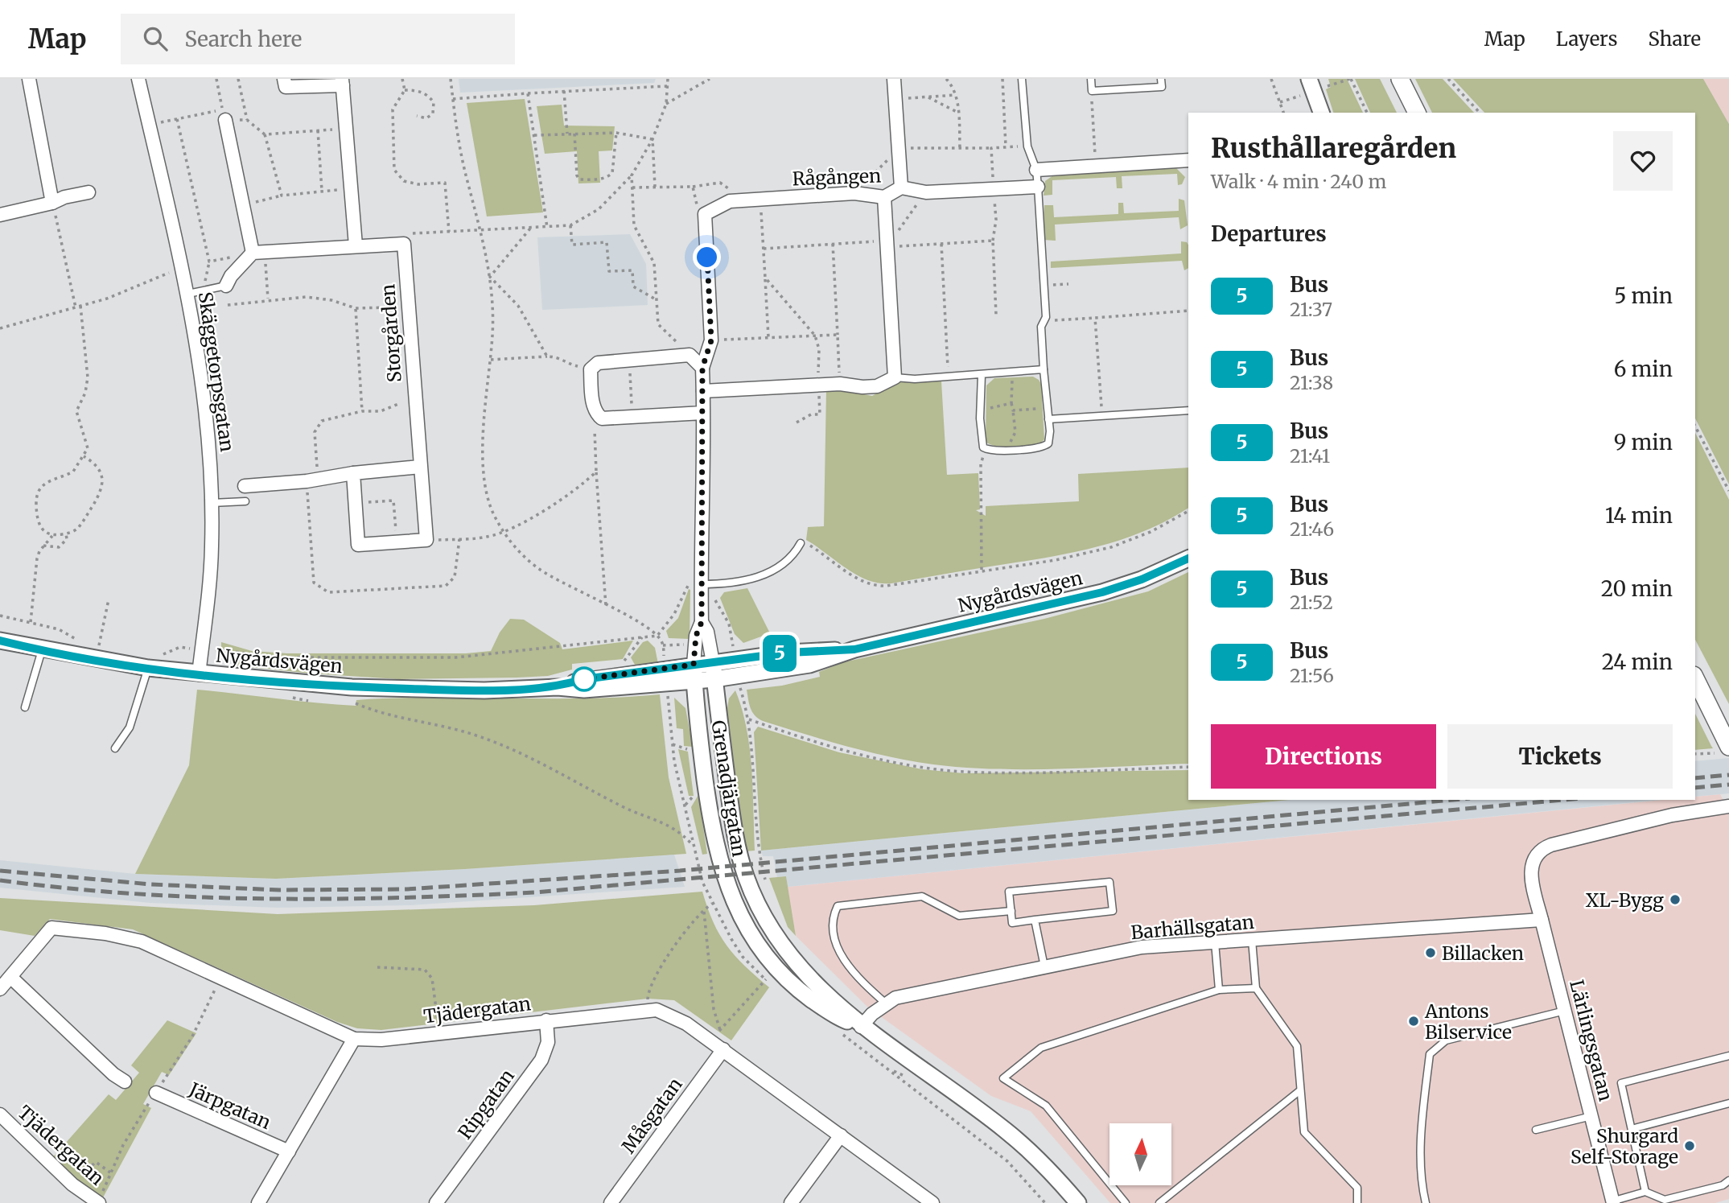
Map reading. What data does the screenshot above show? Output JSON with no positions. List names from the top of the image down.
{
  "streets": {
    "street": [
      "Rågången",
      "Storgården",
      "Skäggetorpsgatan",
      "Nygårdsvägen",
      "Grenadjärgatan",
      "Barhällsgatan",
      "Tjädergatan",
      "Lärlingsgatan",
      "Ripgatan",
      "Järpgatan",
      "Måsgatan"
    ]
  },
  "crossings": [
    ["Skäggetorpsgatan", "Nygårdsvägen"],
    ["Nygårdsvägen", "Grenadjärgatan"],
    ["Grenadjärgatan", "Barhällsgatan"],
    ["Barhällsgatan", "Lärlingsgatan"],
    ["Tjädergatan", "Ripgatan"],
    ["Tjädergatan", "Måsgatan"]
  ],
  "places": [
    "XL-Bygg",
    "Billacken",
    "Antons Bilservice",
    "Shurgard Self-Storage"
  ],
  "lines": ["bus line 5"],
  "north": "top",
  "page": {
    "header": "Map",
    "search": "Search here",
    "nav": ["Map", "Layers", "Share"],
    "on_map": "5",
    "heading": [
      ["Rusthållaregården", "Walk · 4 min · 240 m"],
      "Departures"
    ],
    "list": [
      {
        "mark": "5",
        "name": "Bus",
        "note": "21:37",
        "value": "5 min"
      },
      {
        "mark": "5",
        "name": "Bus",
        "note": "21:38",
        "value": "6 min"
      },
      {
        "mark": "5",
        "name": "Bus",
        "note": "21:41",
        "value": "9 min"
      },
      {
        "mark": "5",
        "name": "Bus",
        "note": "21:46",
        "value": "14 min"
      },
      {
        "mark": "5",
        "name": "Bus",
        "note": "21:52",
        "value": "20 min"
      },
      {
        "mark": "5",
        "name": "Bus",
        "note": "21:56",
        "value": "24 min"
      }
    ],
    "buttons": ["Directions", "Tickets"]
  }
}
